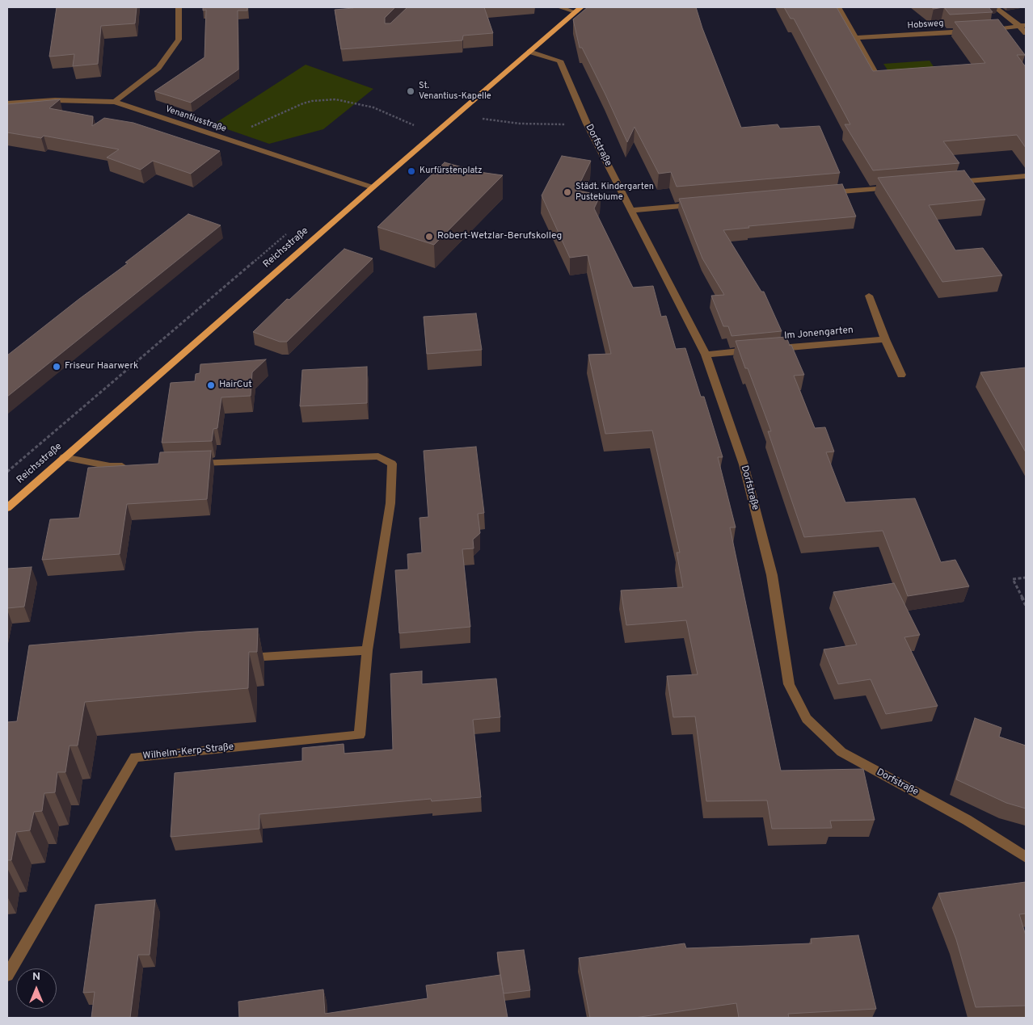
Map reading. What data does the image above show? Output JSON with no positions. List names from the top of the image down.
{
  "streets": {
    "main road": ["Reichsstraße"],
    "street": [
      "Hobsweg",
      "Venantiusstraße",
      "Dorfstraße",
      "Im Jonengarten",
      "Wilhelm-Kerp-Straße"
    ]
  },
  "crossings": [
    ["Venantiusstraße", "Reichsstraße"],
    ["Dorfstraße", "Reichsstraße"],
    ["Dorfstraße", "Im Jonengarten"]
  ],
  "places": [
    "St. Venantius-Kapelle",
    "Kurfürstenplatz",
    "Städt. Kindergarten Pusteblume",
    "Robert-Wetzlar-Berufskolleg",
    "Friseur Haarwerk",
    "HairCut"
  ],
  "north": "top"
}
